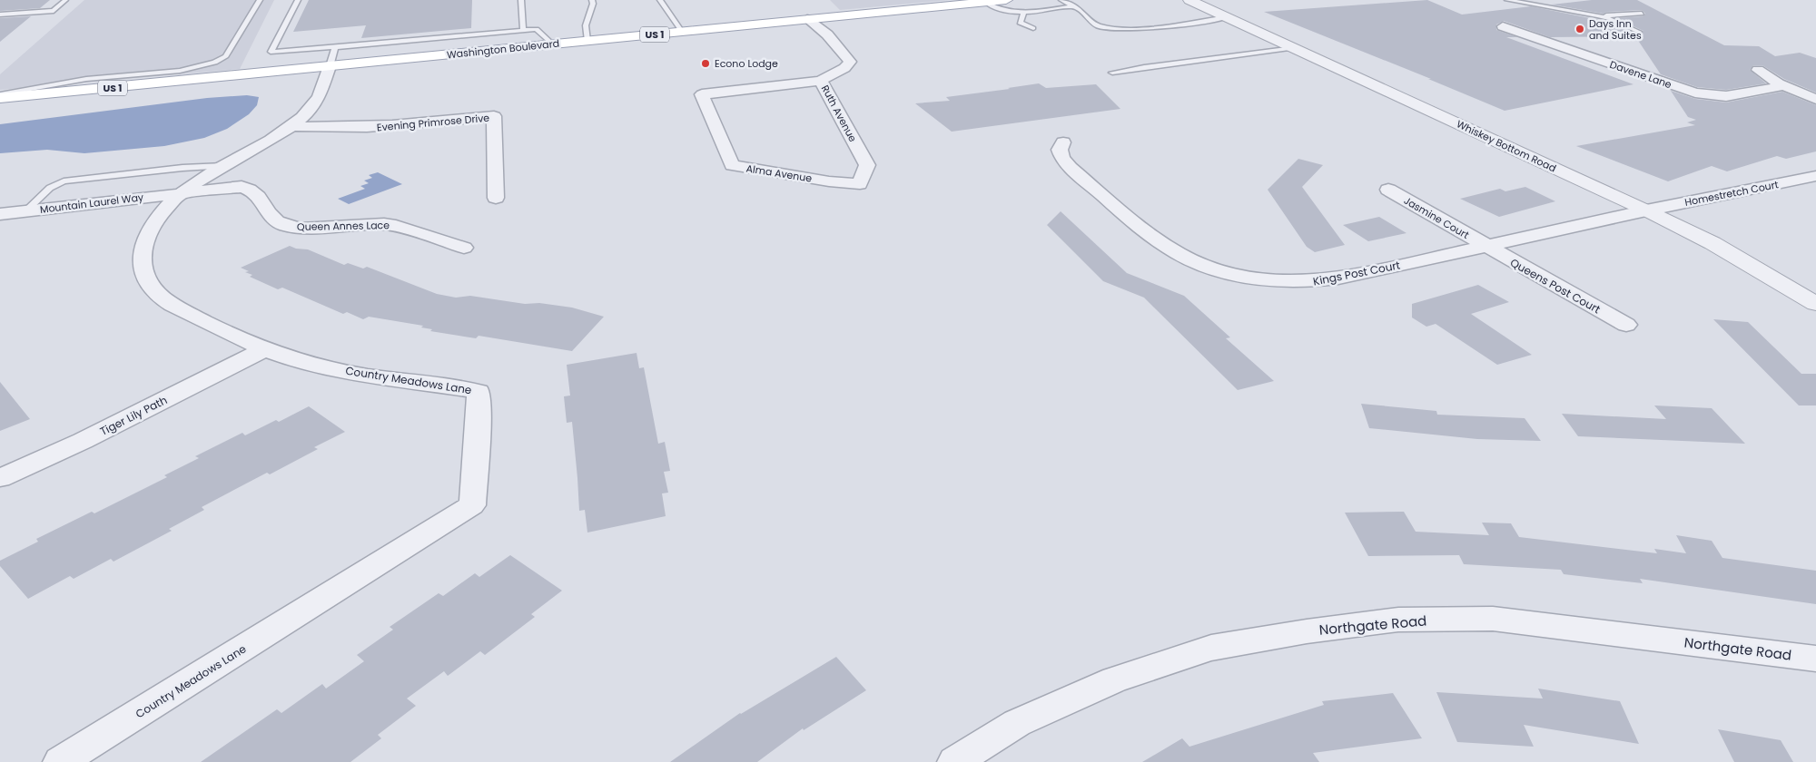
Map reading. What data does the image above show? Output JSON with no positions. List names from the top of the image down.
{
  "streets": {
    "main road": ["US 1", "Washington Boulevard"],
    "street": [
      "Davene Lane",
      "Ruth Avenue",
      "Evening Primrose Drive",
      "Whiskey Bottom Road",
      "Alma Avenue",
      "Homestretch Court",
      "Mountain Laurel Way",
      "Jasmine Court",
      "Queen Annes Lace",
      "Kings Post Court",
      "Queens Post Court",
      "Country Meadows Lane",
      "Tiger Lily Path",
      "Northgate Road"
    ]
  },
  "crossings": [
    ["Washington Boulevard", "Ruth Avenue"],
    ["Washington Boulevard", "Country Meadows Lane"],
    ["Ruth Avenue", "Alma Avenue"],
    ["Evening Primrose Drive", "Country Meadows Lane"],
    ["Whiskey Bottom Road", "Homestretch Court"],
    ["Whiskey Bottom Road", "Kings Post Court"],
    ["Homestretch Court", "Kings Post Court"],
    ["Mountain Laurel Way", "Queen Annes Lace"],
    ["Mountain Laurel Way", "Country Meadows Lane"],
    ["Jasmine Court", "Kings Post Court"],
    ["Jasmine Court", "Queens Post Court"],
    ["Queen Annes Lace", "Country Meadows Lane"],
    ["Kings Post Court", "Queens Post Court"],
    ["Country Meadows Lane", "Tiger Lily Path"]
  ],
  "places": ["Days Inn and Suites", "Econo Lodge"]
}
